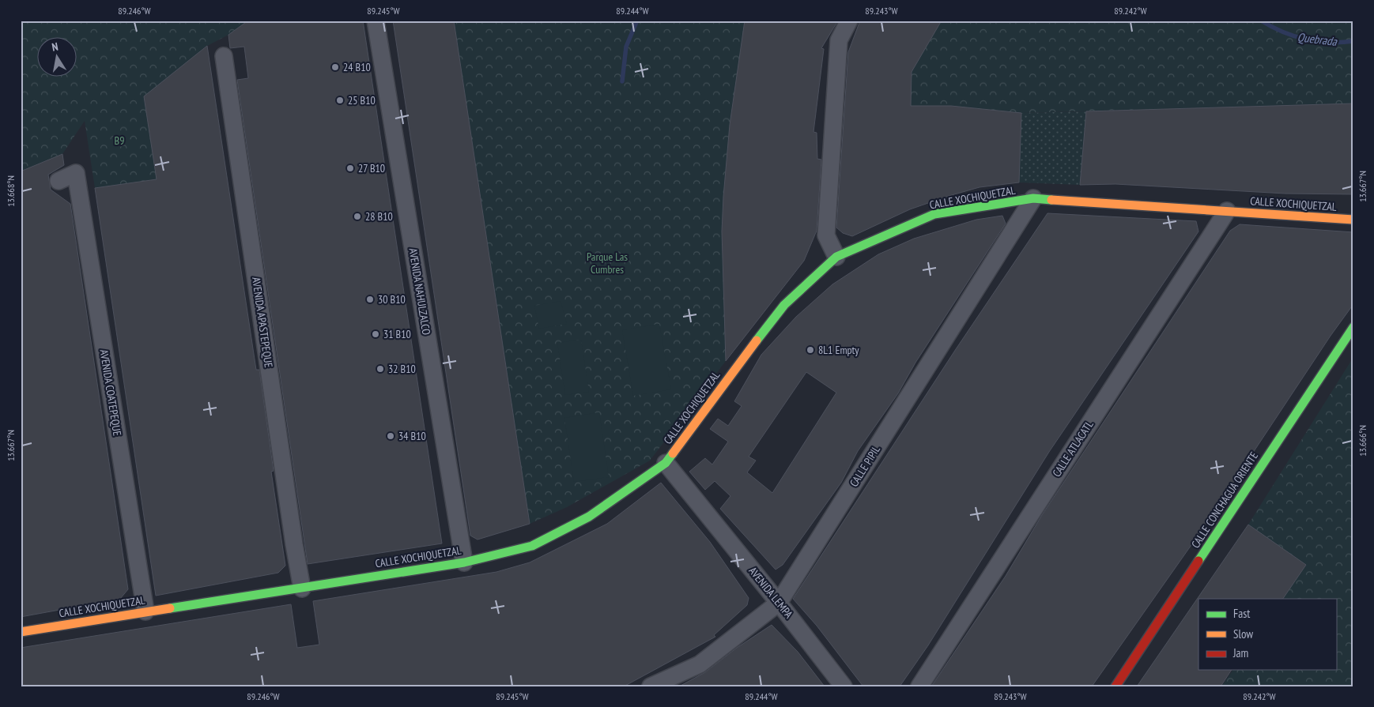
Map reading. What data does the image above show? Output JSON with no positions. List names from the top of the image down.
{
  "streets": {
    "street": [
      "CALLE XOCHIQUETZAL",
      "AVENIDA NAHULZALCO",
      "AVENIDA APASTEPEQUE",
      "AVENIDA COATEPEQUE",
      "CALLE ATLACATL",
      "CALLE PIPIL",
      "CALLE CONCHAGUA ORIENTE",
      "AVENIDA LEMPA"
    ]
  },
  "crossings": [
    ["CALLE XOCHIQUETZAL", "AVENIDA NAHULZALCO"],
    ["CALLE XOCHIQUETZAL", "AVENIDA APASTEPEQUE"],
    ["CALLE XOCHIQUETZAL", "AVENIDA COATEPEQUE"],
    ["CALLE XOCHIQUETZAL", "CALLE ATLACATL"],
    ["CALLE XOCHIQUETZAL", "CALLE PIPIL"],
    ["CALLE XOCHIQUETZAL", "AVENIDA LEMPA"],
    ["CALLE PIPIL", "AVENIDA LEMPA"]
  ],
  "water": ["Quebrada"],
  "parks": ["B9", "Parque Las Cumbres"],
  "places": [
    "24 B10",
    "25 B10",
    "27 B10",
    "28 B10",
    "30 B10",
    "31 B10",
    "8L1 Empty",
    "32 B10",
    "34 B10"
  ],
  "legend": ["Fast", "Slow", "Jam"],
  "north": "top",
  "coordinates": [
    "89.246°W",
    "89.245°W",
    "89.244°W",
    "89.243°W",
    "89.242°W",
    "13.667°N",
    "13.668°N",
    "13.666°N"
  ]
}
